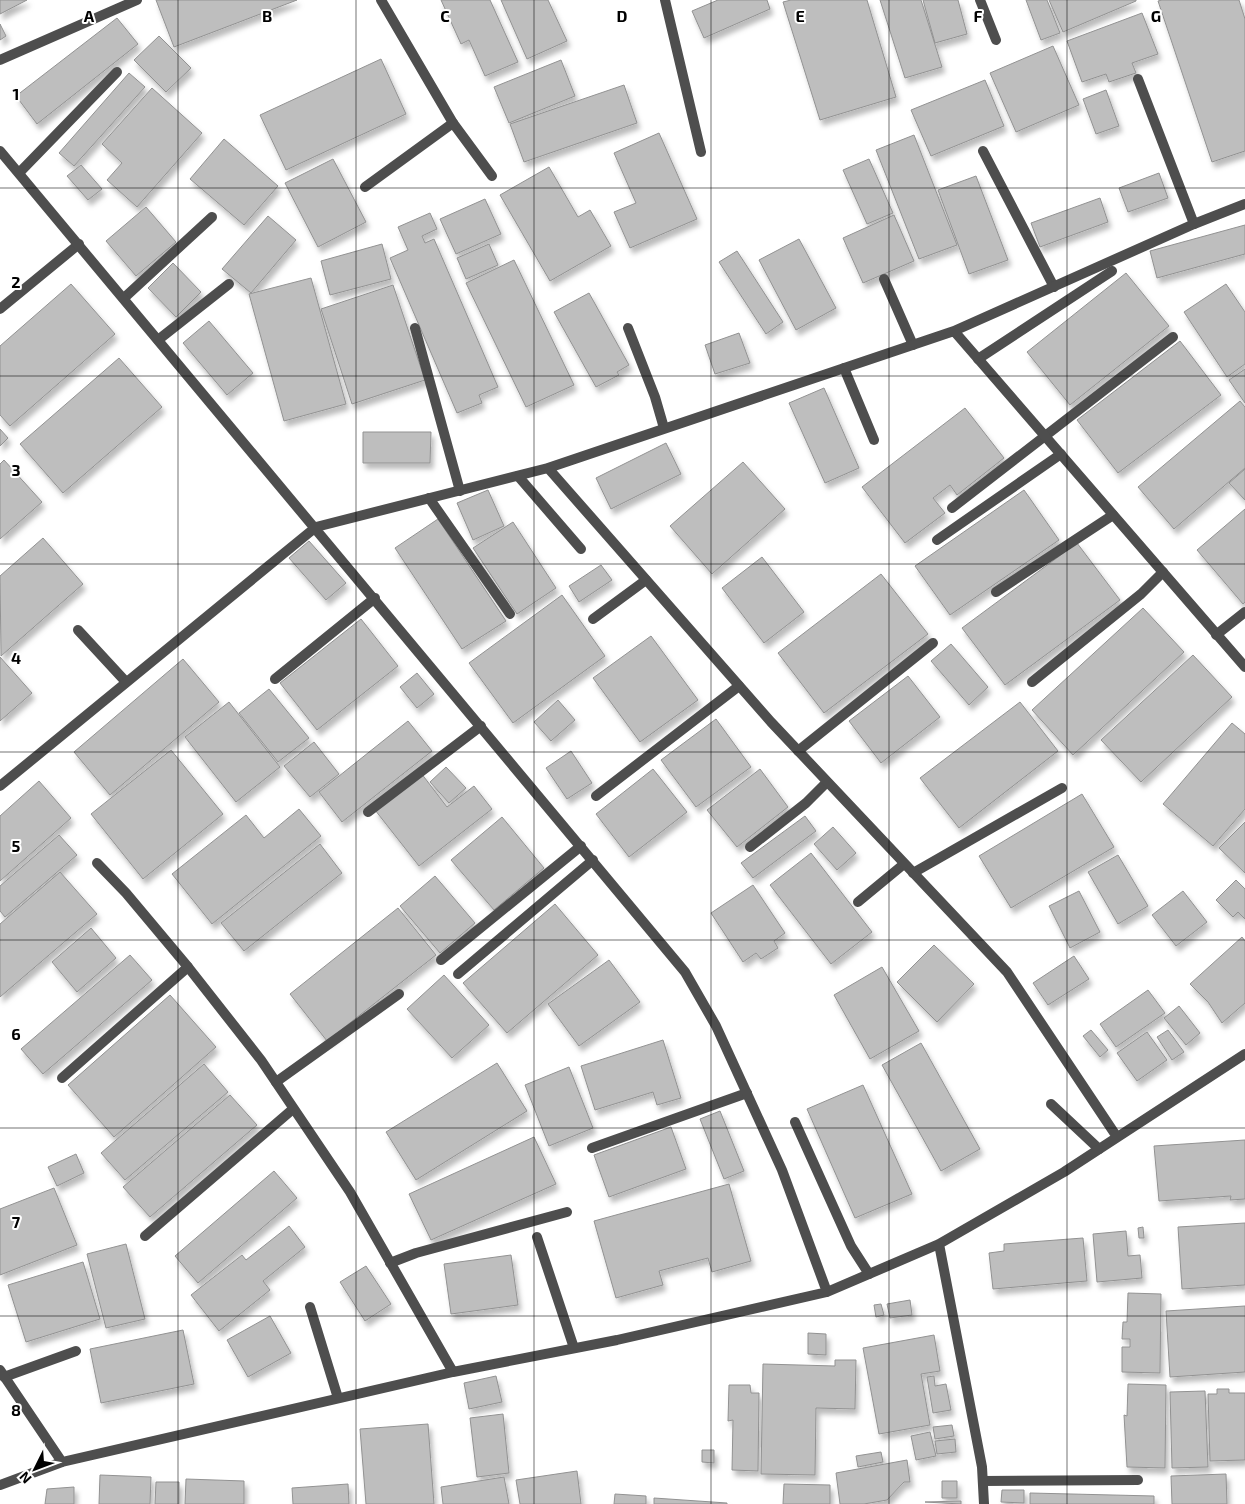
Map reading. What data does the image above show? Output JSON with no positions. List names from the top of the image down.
{
  "north": "bottom left",
  "grid": {
    "columns": [
      "A",
      "B",
      "C",
      "D",
      "E",
      "F",
      "G"
    ],
    "rows": [
      "1",
      "2",
      "3",
      "4",
      "5",
      "6",
      "7",
      "8"
    ]
  }
}
